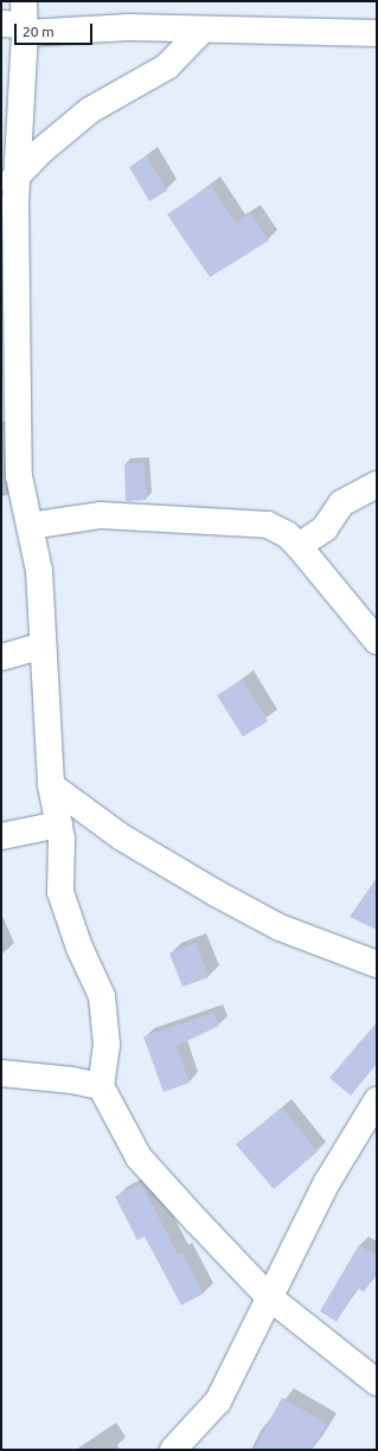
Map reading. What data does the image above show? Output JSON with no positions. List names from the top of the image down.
{
  "scale_bar": "20 m"
}
